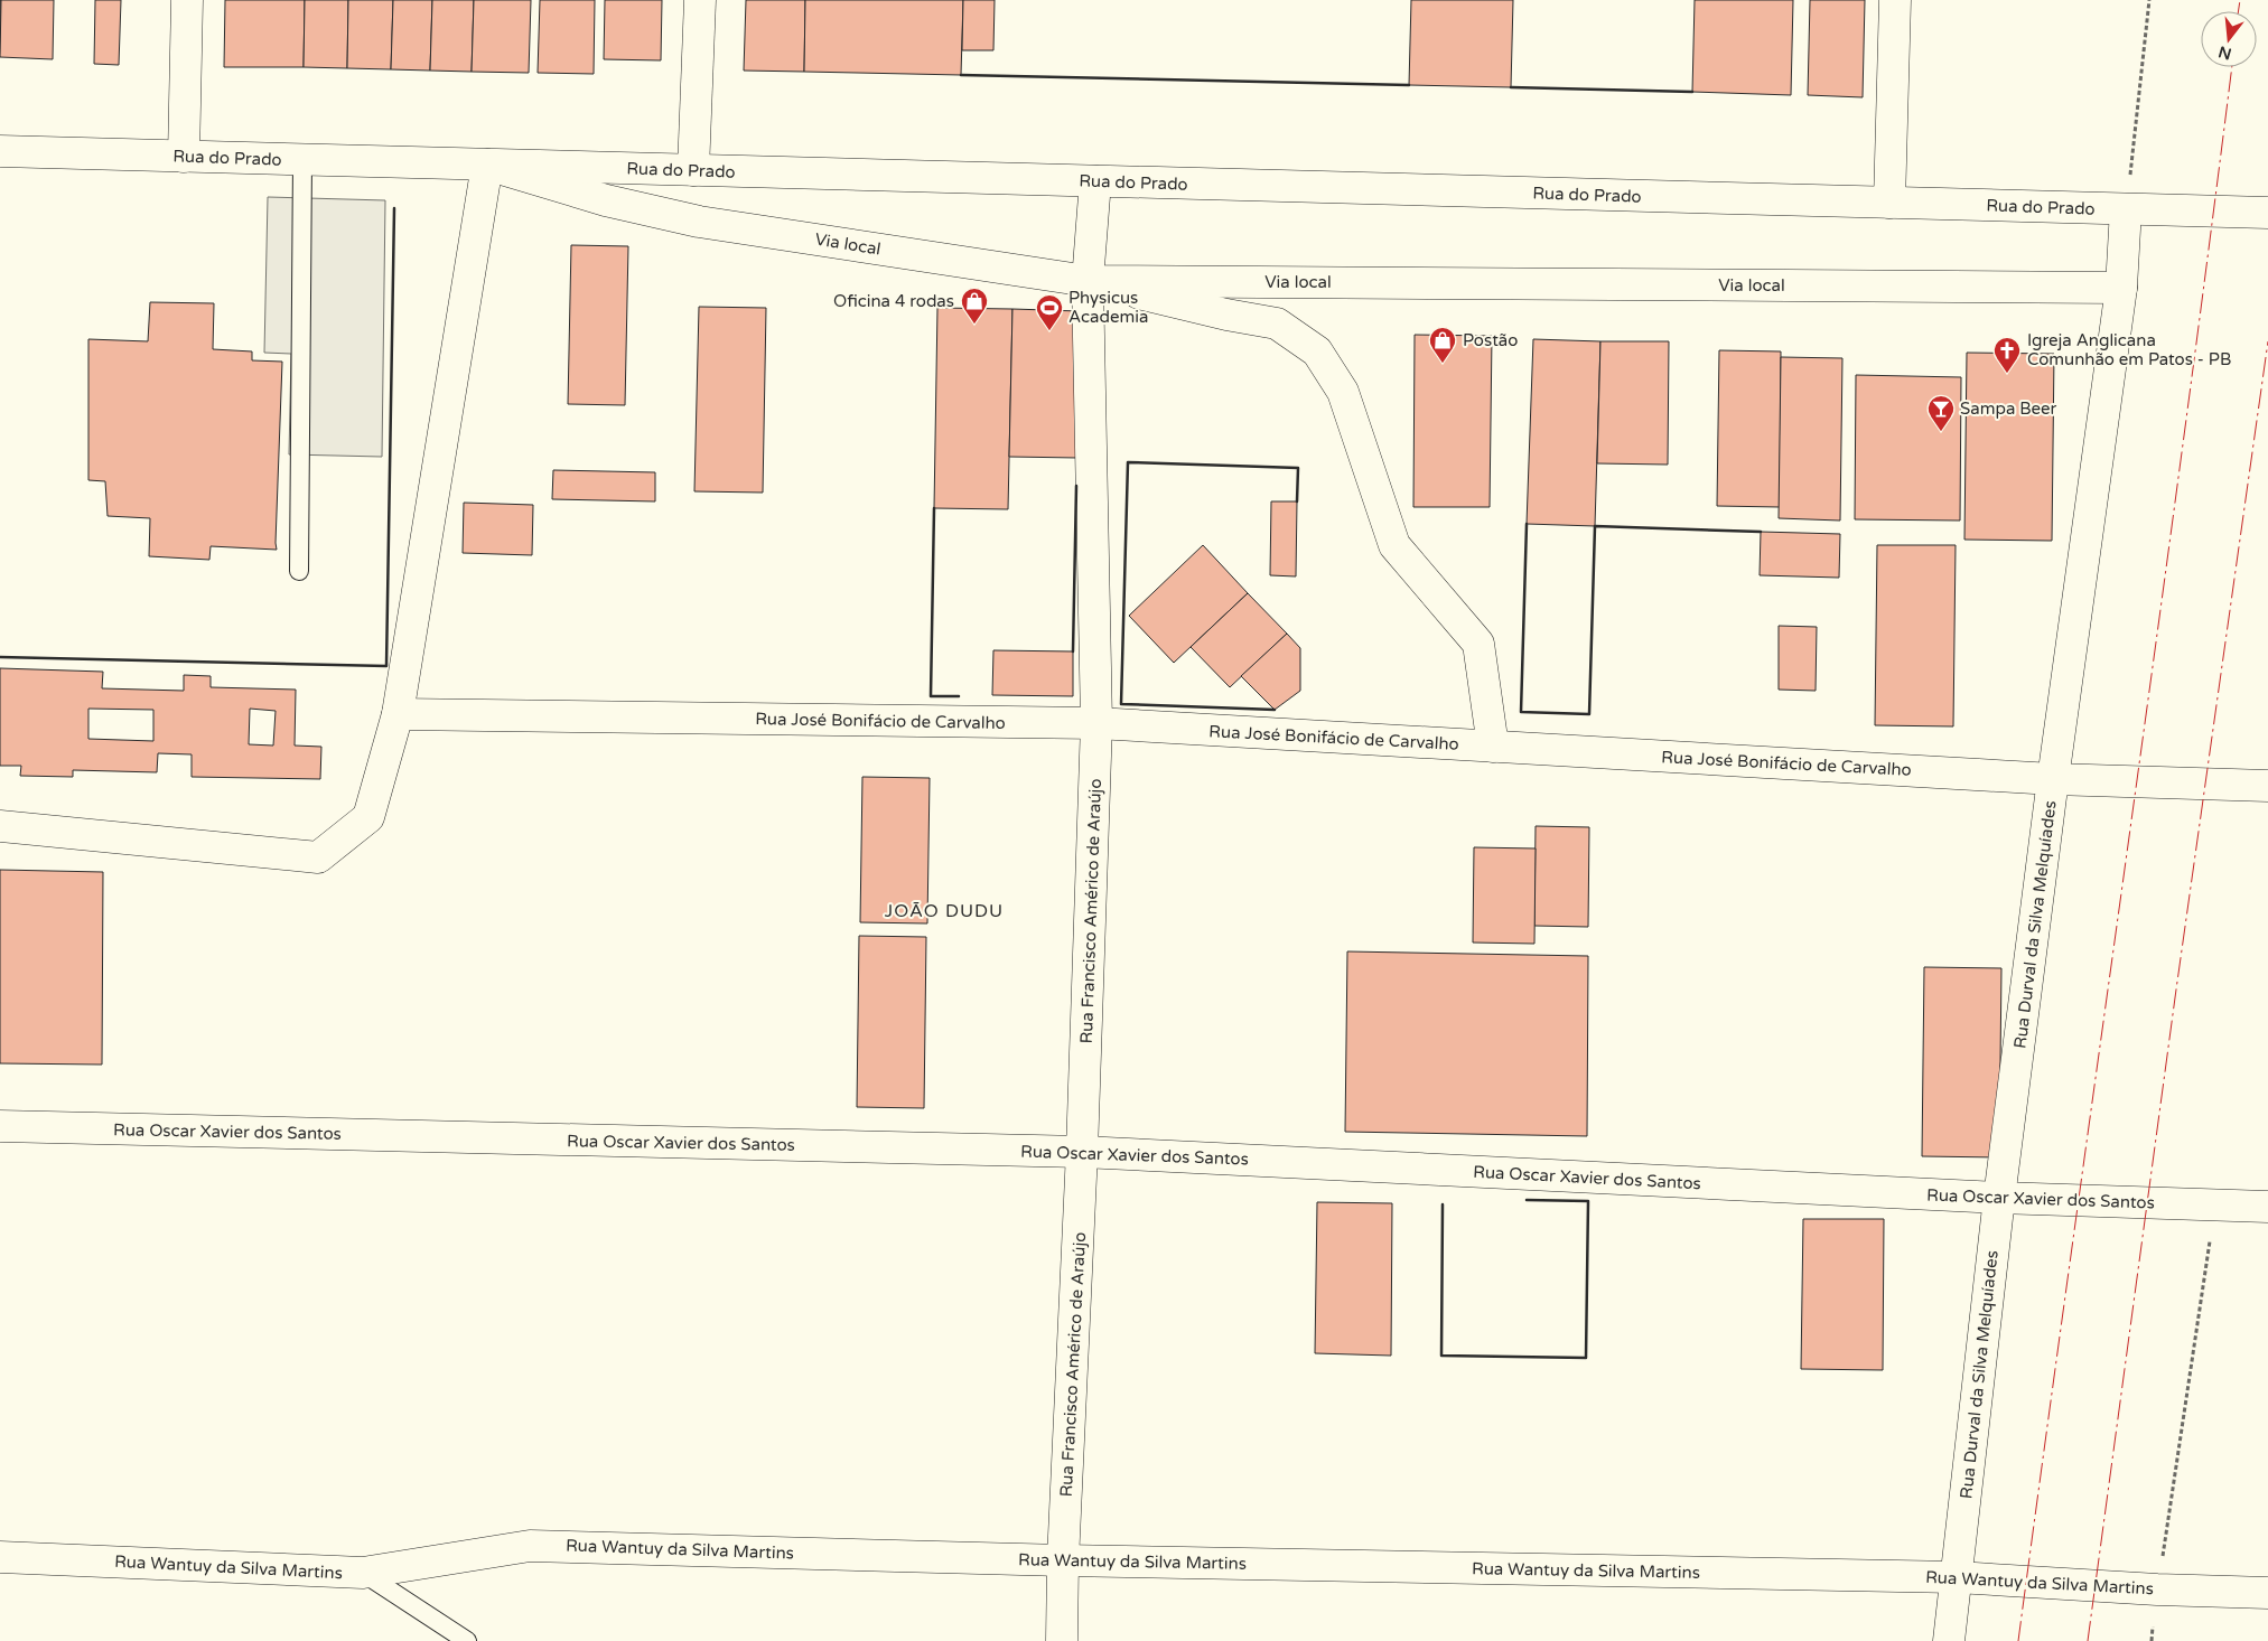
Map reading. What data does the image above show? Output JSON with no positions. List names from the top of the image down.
{
  "streets": {
    "street": [
      "Rua do Prado",
      "Via local",
      "Rua José Bonifácio de Carvalho",
      "Rua Francisco Américo de Araújo",
      "Rua Durval da Silva Melquíades",
      "Rua Oscar Xavier dos Santos",
      "Rua Wantuy da Silva Martins"
    ]
  },
  "crossings": [
    ["Rua do Prado", "Via local"],
    ["Rua do Prado", "Rua Francisco Américo de Araújo"],
    ["Rua do Prado", "Rua Durval da Silva Melquíades"],
    ["Via local", "Rua Francisco Américo de Araújo"],
    ["Via local", "Rua Durval da Silva Melquíades"],
    ["Rua José Bonifácio de Carvalho", "Rua Francisco Américo de Araújo"],
    ["Rua José Bonifácio de Carvalho", "Rua Durval da Silva Melquíades"],
    ["Rua Francisco Américo de Araújo", "Rua Oscar Xavier dos Santos"],
    ["Rua Francisco Américo de Araújo", "Rua Wantuy da Silva Martins"],
    ["Rua Durval da Silva Melquíades", "Rua Oscar Xavier dos Santos"],
    ["Rua Durval da Silva Melquíades", "Rua Wantuy da Silva Martins"]
  ],
  "districts": ["JOÃO DUDU"],
  "places": {
    "shop": ["Oficina 4 rodas", "Postão"],
    "sports": ["Physicus Academia"],
    "church": ["Igreja Anglicana Comunhão em Patos - PB"],
    "bar": ["Sampa Beer"]
  },
  "north": "bottom"
}
